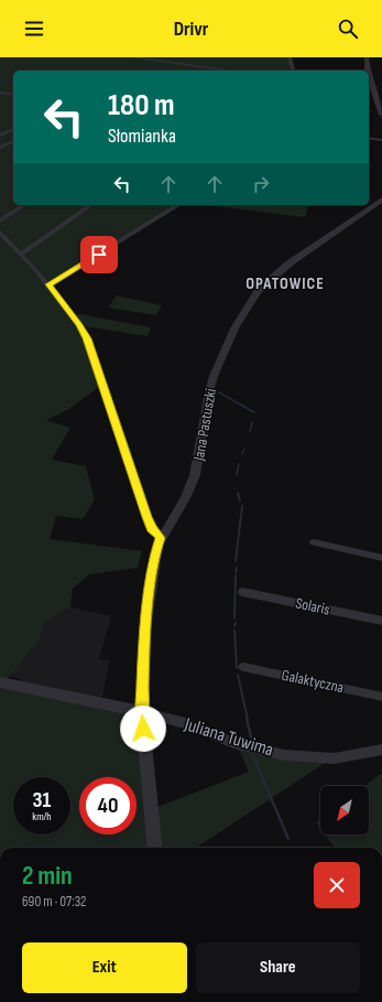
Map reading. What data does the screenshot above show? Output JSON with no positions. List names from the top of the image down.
{
  "streets": {
    "street": [
      "Jana Pastuszki",
      "Solaris",
      "Galaktyczna",
      "Juliana Tuwima"
    ]
  },
  "crossings": [
    ["Jana Pastuszki", "Juliana Tuwima"]
  ],
  "districts": ["OPATOWICE"],
  "north": "bottom left",
  "page": {
    "header": "Drivr",
    "turn": ["180 m", "Słomianka"],
    "speed": "31 km/h",
    "limit": "40",
    "heading": ["2 min", "690 m · 07:32"],
    "buttons": ["Exit", "Share"]
  }
}
